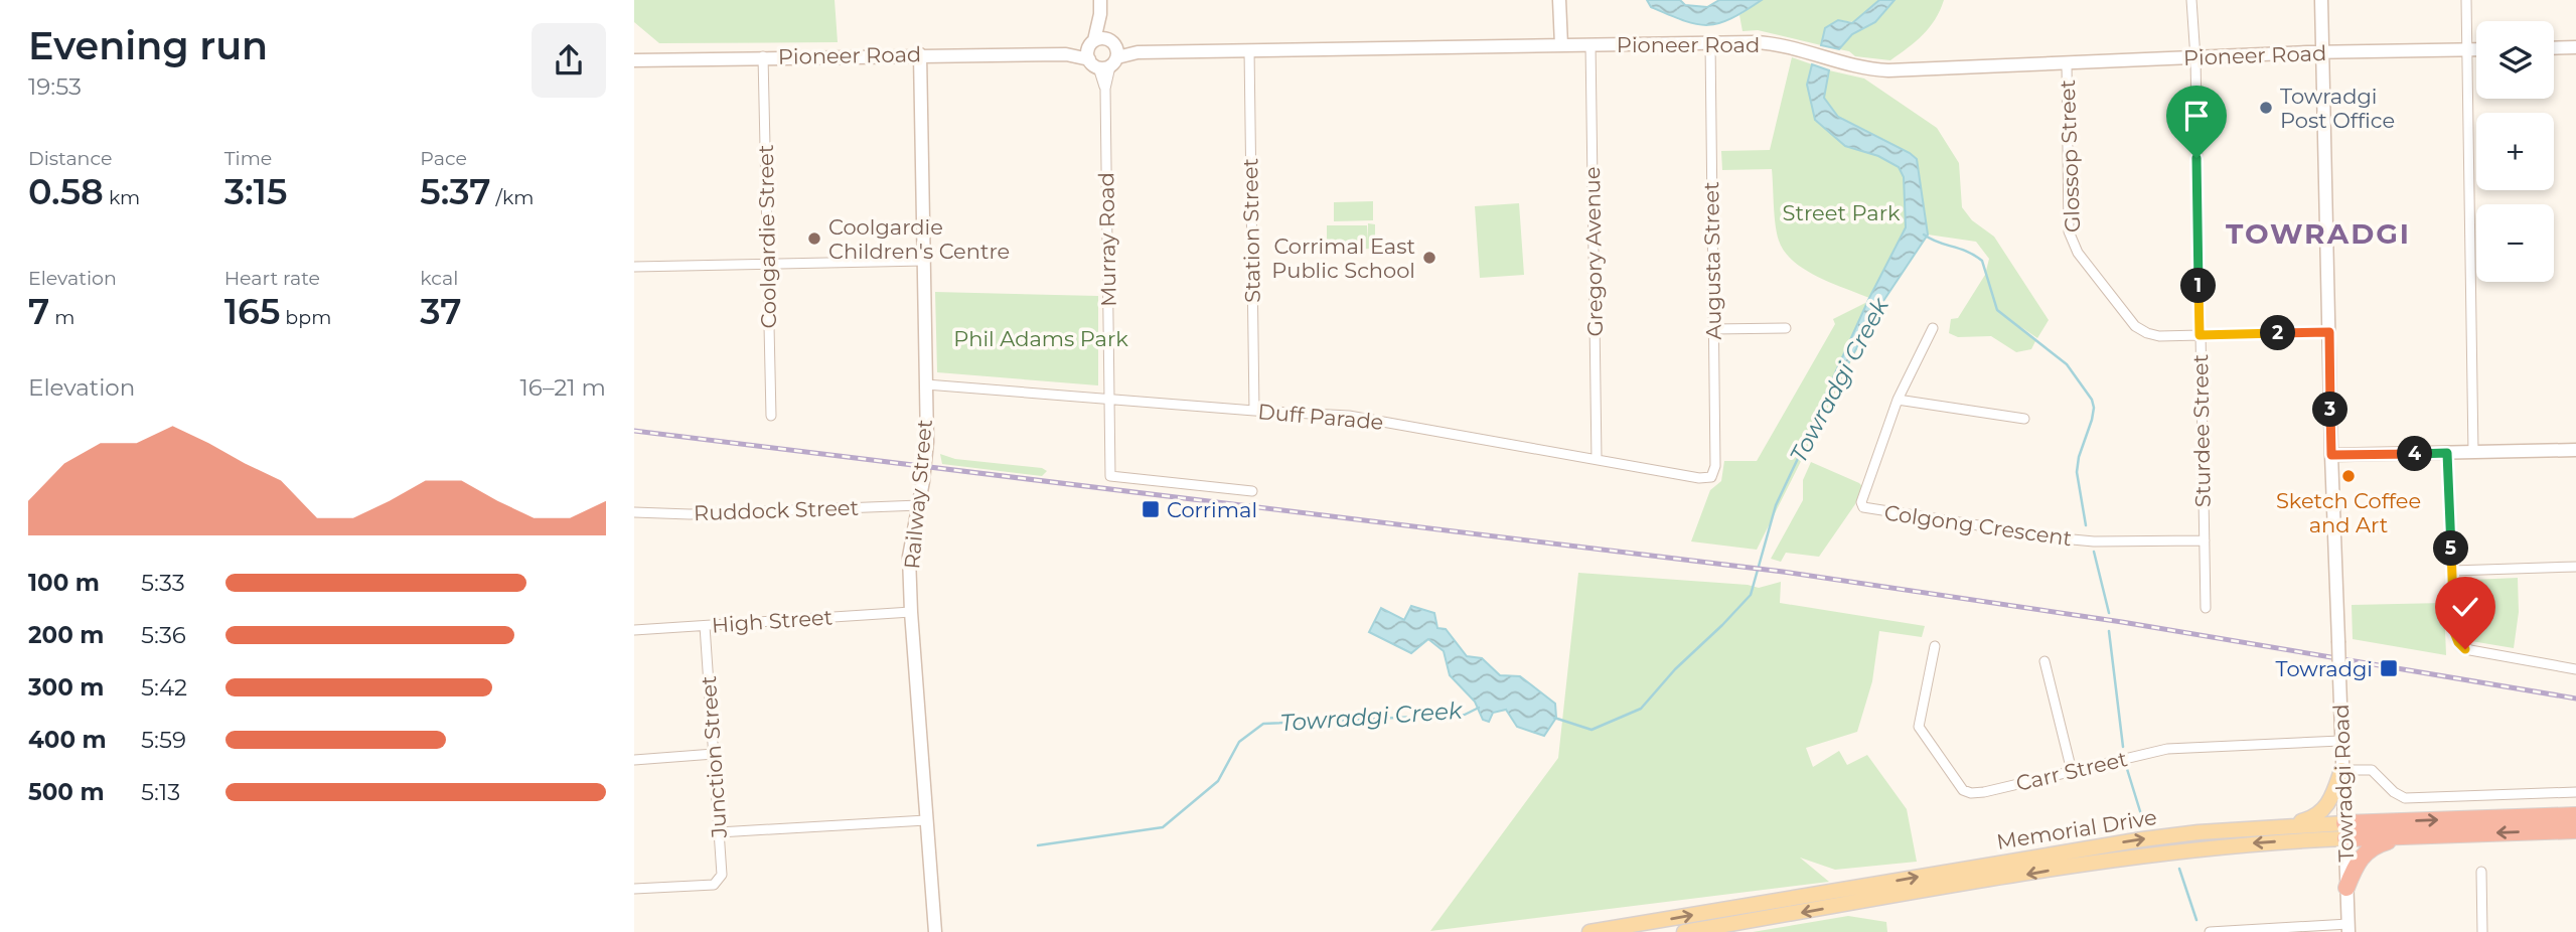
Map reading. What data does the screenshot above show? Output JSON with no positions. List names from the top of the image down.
{
  "streets": {
    "highway": ["Memorial Drive"],
    "main road": [
      "Pioneer Road",
      "Murray Road",
      "Railway Street",
      "Towradgi Road"
    ],
    "street": [
      "Glossop Street",
      "Station Street",
      "Coolgardie Street",
      "Gregory Avenue",
      "Augusta Street",
      "Duff Parade",
      "Sturdee Street",
      "Ruddock Street",
      "Colgong Crescent",
      "High Street",
      "Junction Street",
      "Carr Street"
    ]
  },
  "crossings": [
    ["Pioneer Road", "Glossop Street"],
    ["Pioneer Road", "Station Street"],
    ["Pioneer Road", "Coolgardie Street"],
    ["Pioneer Road", "Murray Road"],
    ["Pioneer Road", "Gregory Avenue"],
    ["Pioneer Road", "Augusta Street"],
    ["Pioneer Road", "Sturdee Street"],
    ["Pioneer Road", "Railway Street"],
    ["Pioneer Road", "Towradgi Road"],
    ["Glossop Street", "Sturdee Street"],
    ["Glossop Street", "Towradgi Road"],
    ["Station Street", "Duff Parade"],
    ["Murray Road", "Duff Parade"],
    ["Gregory Avenue", "Duff Parade"],
    ["Augusta Street", "Duff Parade"],
    ["Duff Parade", "Railway Street"],
    ["Sturdee Street", "Colgong Crescent"],
    ["Railway Street", "Ruddock Street"],
    ["Railway Street", "High Street"],
    ["High Street", "Junction Street"],
    ["Carr Street", "Towradgi Road"],
    ["Towradgi Road", "Memorial Drive"]
  ],
  "districts": ["TOWRADGI"],
  "water": ["Towradgi Creek"],
  "parks": ["Street Park", "Phil Adams Park"],
  "places": {
    "other": [
      "Towradgi Post Office",
      "Coolgardie Children's Centre",
      "Corrimal East Public School",
      "Sketch Coffee and Art"
    ],
    "transit": ["Corrimal", "Towradgi"]
  },
  "page": {
    "heading": ["Evening run", "19:53"],
    "map_buttons": ["+", "−"],
    "stats": [
      ["Distance", "0.58 km"],
      ["Time", "3:15"],
      ["Pace", "5:37 /km"],
      ["Elevation", "7 m"],
      ["Heart rate", "165 bpm"],
      ["kcal", "37"]
    ],
    "pins": [
      "1",
      "2",
      "3",
      "4",
      "5"
    ],
    "chart": ["Elevation", "16–21 m"],
    "list": [
      {
        "name": "100 m",
        "note": "5:33"
      },
      {
        "name": "200 m",
        "note": "5:36"
      },
      {
        "name": "300 m",
        "note": "5:42"
      },
      {
        "name": "400 m",
        "note": "5:59"
      },
      {
        "name": "500 m",
        "note": "5:13"
      }
    ]
  }
}
